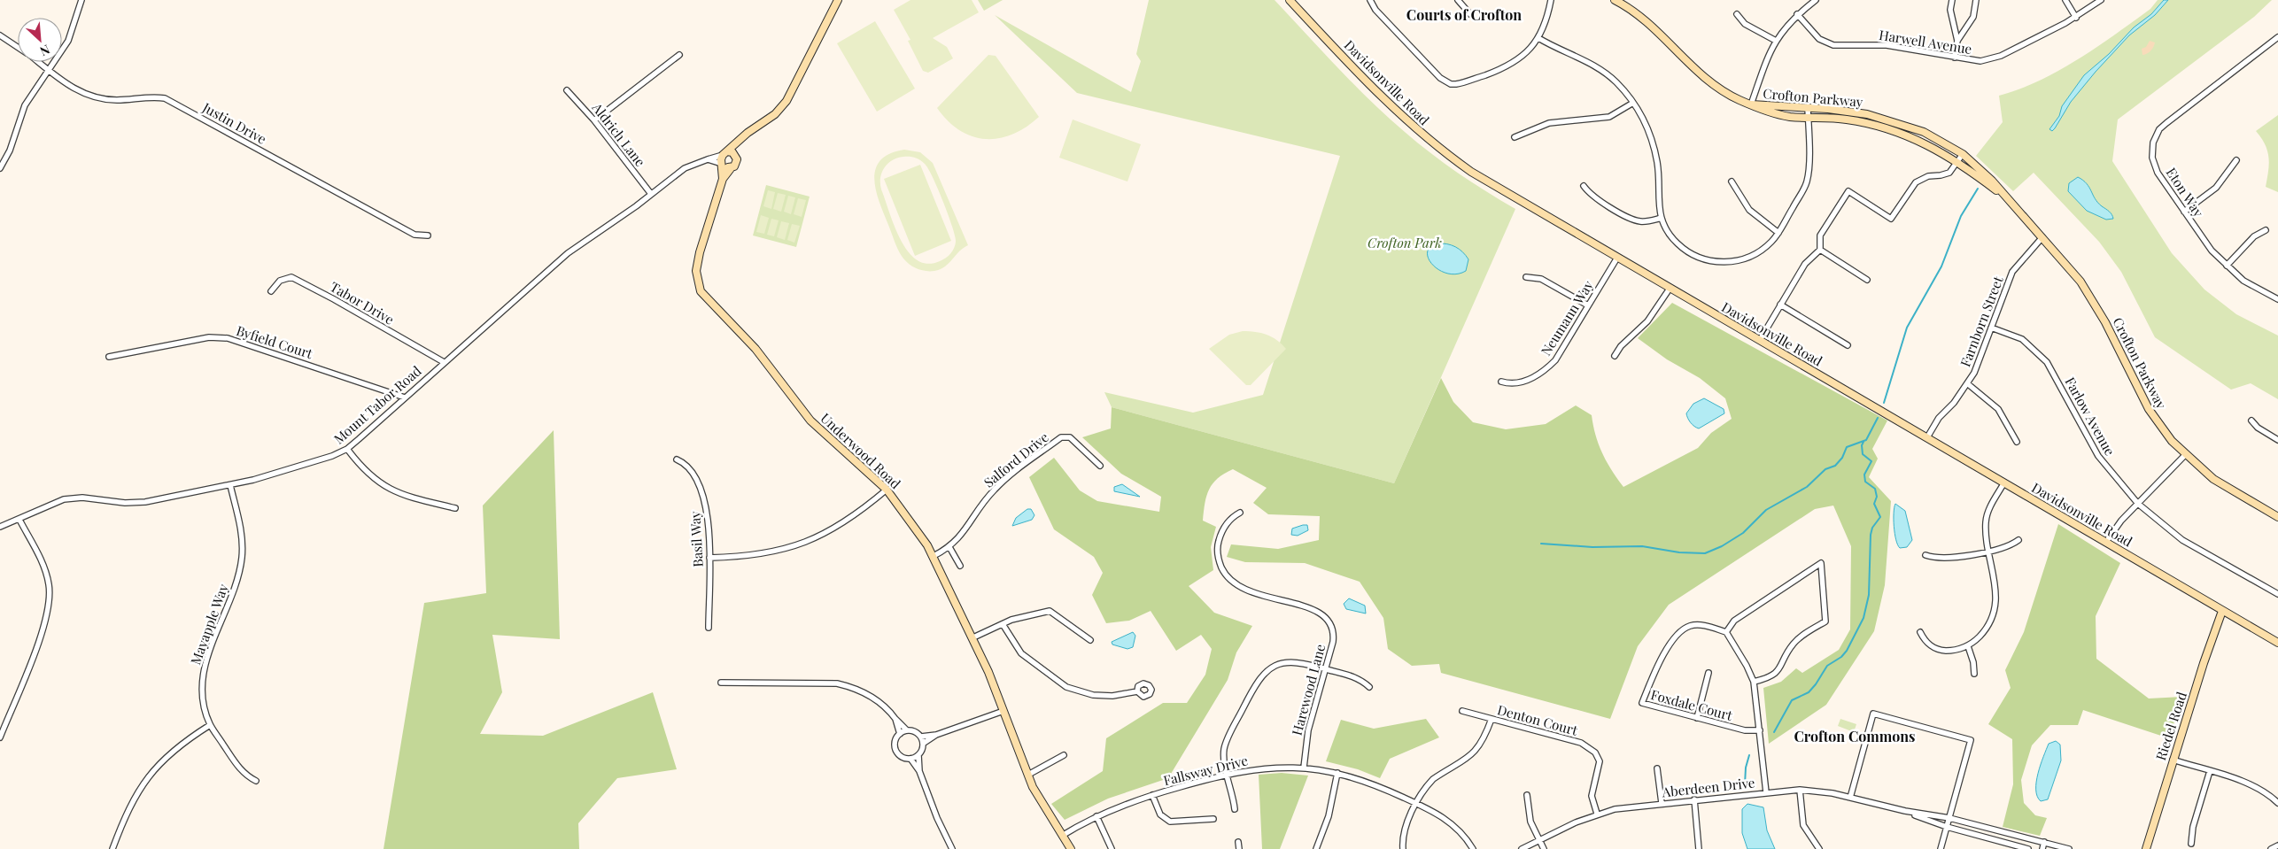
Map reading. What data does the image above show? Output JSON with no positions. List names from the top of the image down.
{
  "streets": {
    "street": [
      "Harwell Avenue",
      "Davidsonville Road",
      "Crofton Parkway",
      "Justin Drive",
      "Aldrich Lane",
      "Eton Way",
      "Tabor Drive",
      "Neumann Way",
      "Farnborn Street",
      "Byfield Court",
      "Mount Tabor Road",
      "Farlow Avenue",
      "Underwood Road",
      "Salford Drive",
      "Basil Way",
      "Mayapple Way",
      "Harewood Lane",
      "Foxdale Court",
      "Denton Court",
      "Riedel Road",
      "Fallsway Drive",
      "Aberdeen Drive"
    ]
  },
  "crossings": [
    ["Davidsonville Road", "Neumann Way"],
    ["Davidsonville Road", "Farnborn Street"],
    ["Davidsonville Road", "Riedel Road"],
    ["Crofton Parkway", "Farnborn Street"],
    ["Aldrich Lane", "Mount Tabor Road"],
    ["Tabor Drive", "Mount Tabor Road"],
    ["Farnborn Street", "Farlow Avenue"],
    ["Byfield Court", "Mount Tabor Road"],
    ["Mount Tabor Road", "Underwood Road"],
    ["Mount Tabor Road", "Mayapple Way"],
    ["Underwood Road", "Salford Drive"],
    ["Underwood Road", "Fallsway Drive"],
    ["Harewood Lane", "Fallsway Drive"],
    ["Denton Court", "Aberdeen Drive"]
  ],
  "districts": ["Courts of Crofton", "Crofton Commons"],
  "parks": ["Crofton Park"],
  "north": "bottom right"
}
